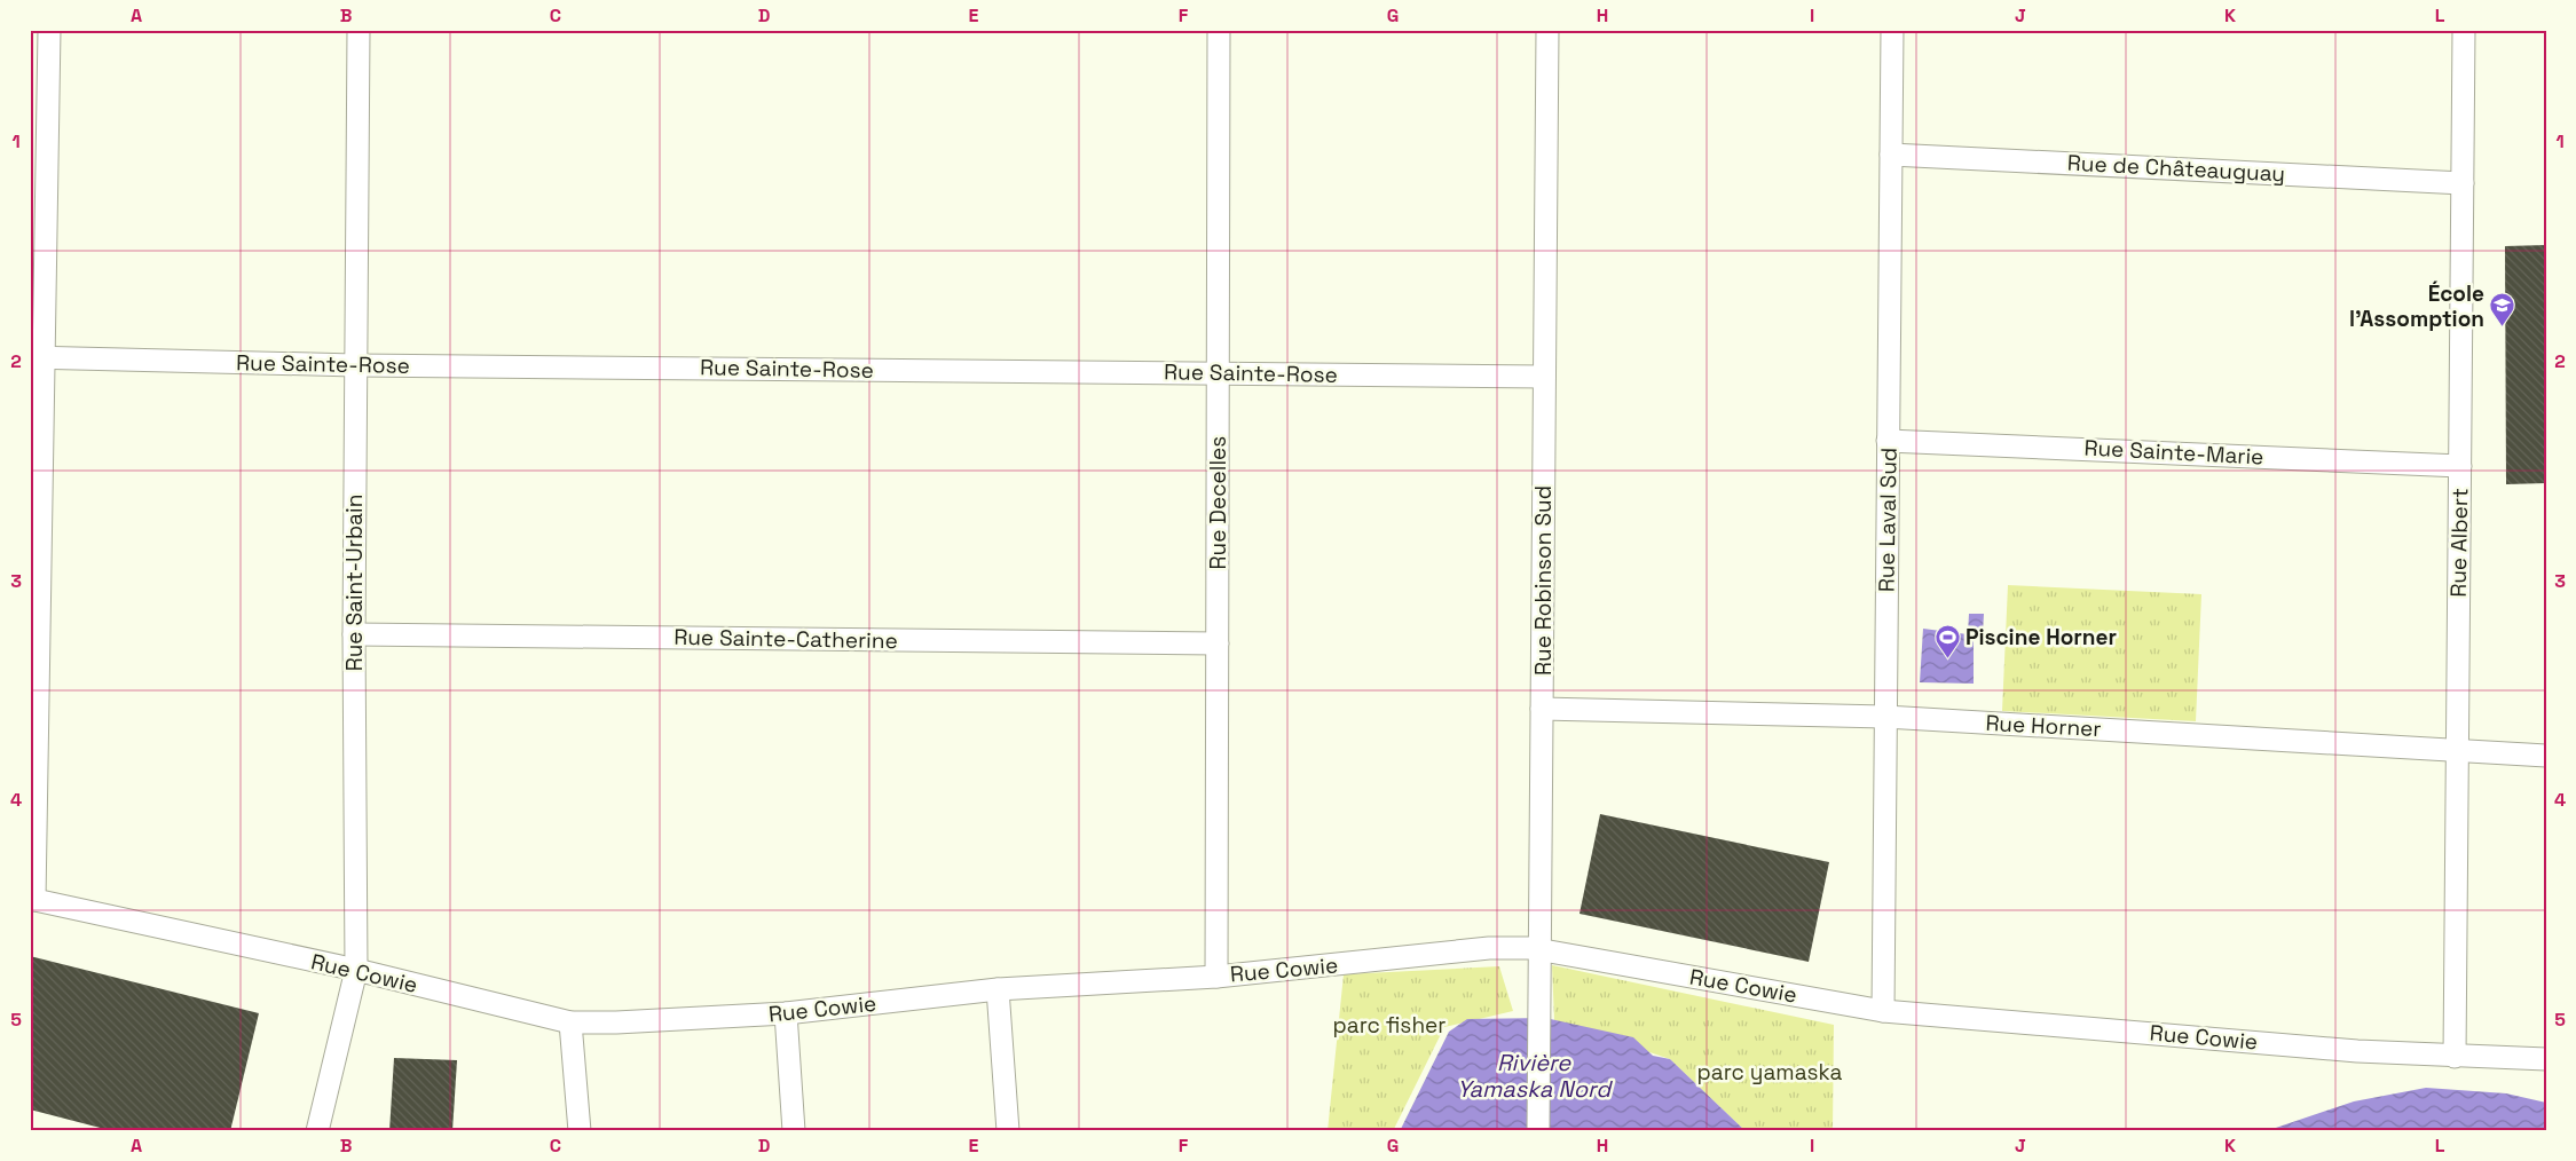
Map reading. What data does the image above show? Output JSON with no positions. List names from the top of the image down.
{
  "streets": {
    "street": [
      "Rue de Châteauguay",
      "Rue Sainte-Rose",
      "Rue Sainte-Marie",
      "Rue Decelles",
      "Rue Laval Sud",
      "Rue Albert",
      "Rue Robinson Sud",
      "Rue Saint-Urbain",
      "Rue Sainte-Catherine",
      "Rue Horner",
      "Rue Cowie"
    ]
  },
  "crossings": [
    ["Rue de Châteauguay", "Rue Laval Sud"],
    ["Rue de Châteauguay", "Rue Albert"],
    ["Rue Sainte-Rose", "Rue Decelles"],
    ["Rue Sainte-Rose", "Rue Robinson Sud"],
    ["Rue Sainte-Rose", "Rue Saint-Urbain"],
    ["Rue Sainte-Marie", "Rue Laval Sud"],
    ["Rue Sainte-Marie", "Rue Albert"],
    ["Rue Decelles", "Rue Sainte-Catherine"],
    ["Rue Decelles", "Rue Cowie"],
    ["Rue Laval Sud", "Rue Horner"],
    ["Rue Laval Sud", "Rue Cowie"],
    ["Rue Albert", "Rue Horner"],
    ["Rue Albert", "Rue Cowie"],
    ["Rue Robinson Sud", "Rue Horner"],
    ["Rue Robinson Sud", "Rue Cowie"],
    ["Rue Saint-Urbain", "Rue Sainte-Catherine"],
    ["Rue Saint-Urbain", "Rue Cowie"]
  ],
  "water": ["Rivière Yamaska Nord"],
  "parks": ["parc fisher", "parc yamaska"],
  "places": {
    "school or university": ["École l'Assomption"],
    "sports": ["Piscine Horner"]
  },
  "grid": {
    "columns": [
      "A",
      "B",
      "C",
      "D",
      "E",
      "F",
      "G",
      "H",
      "I",
      "J",
      "K",
      "L"
    ],
    "rows": [
      "1",
      "2",
      "3",
      "4",
      "5"
    ]
  }
}
